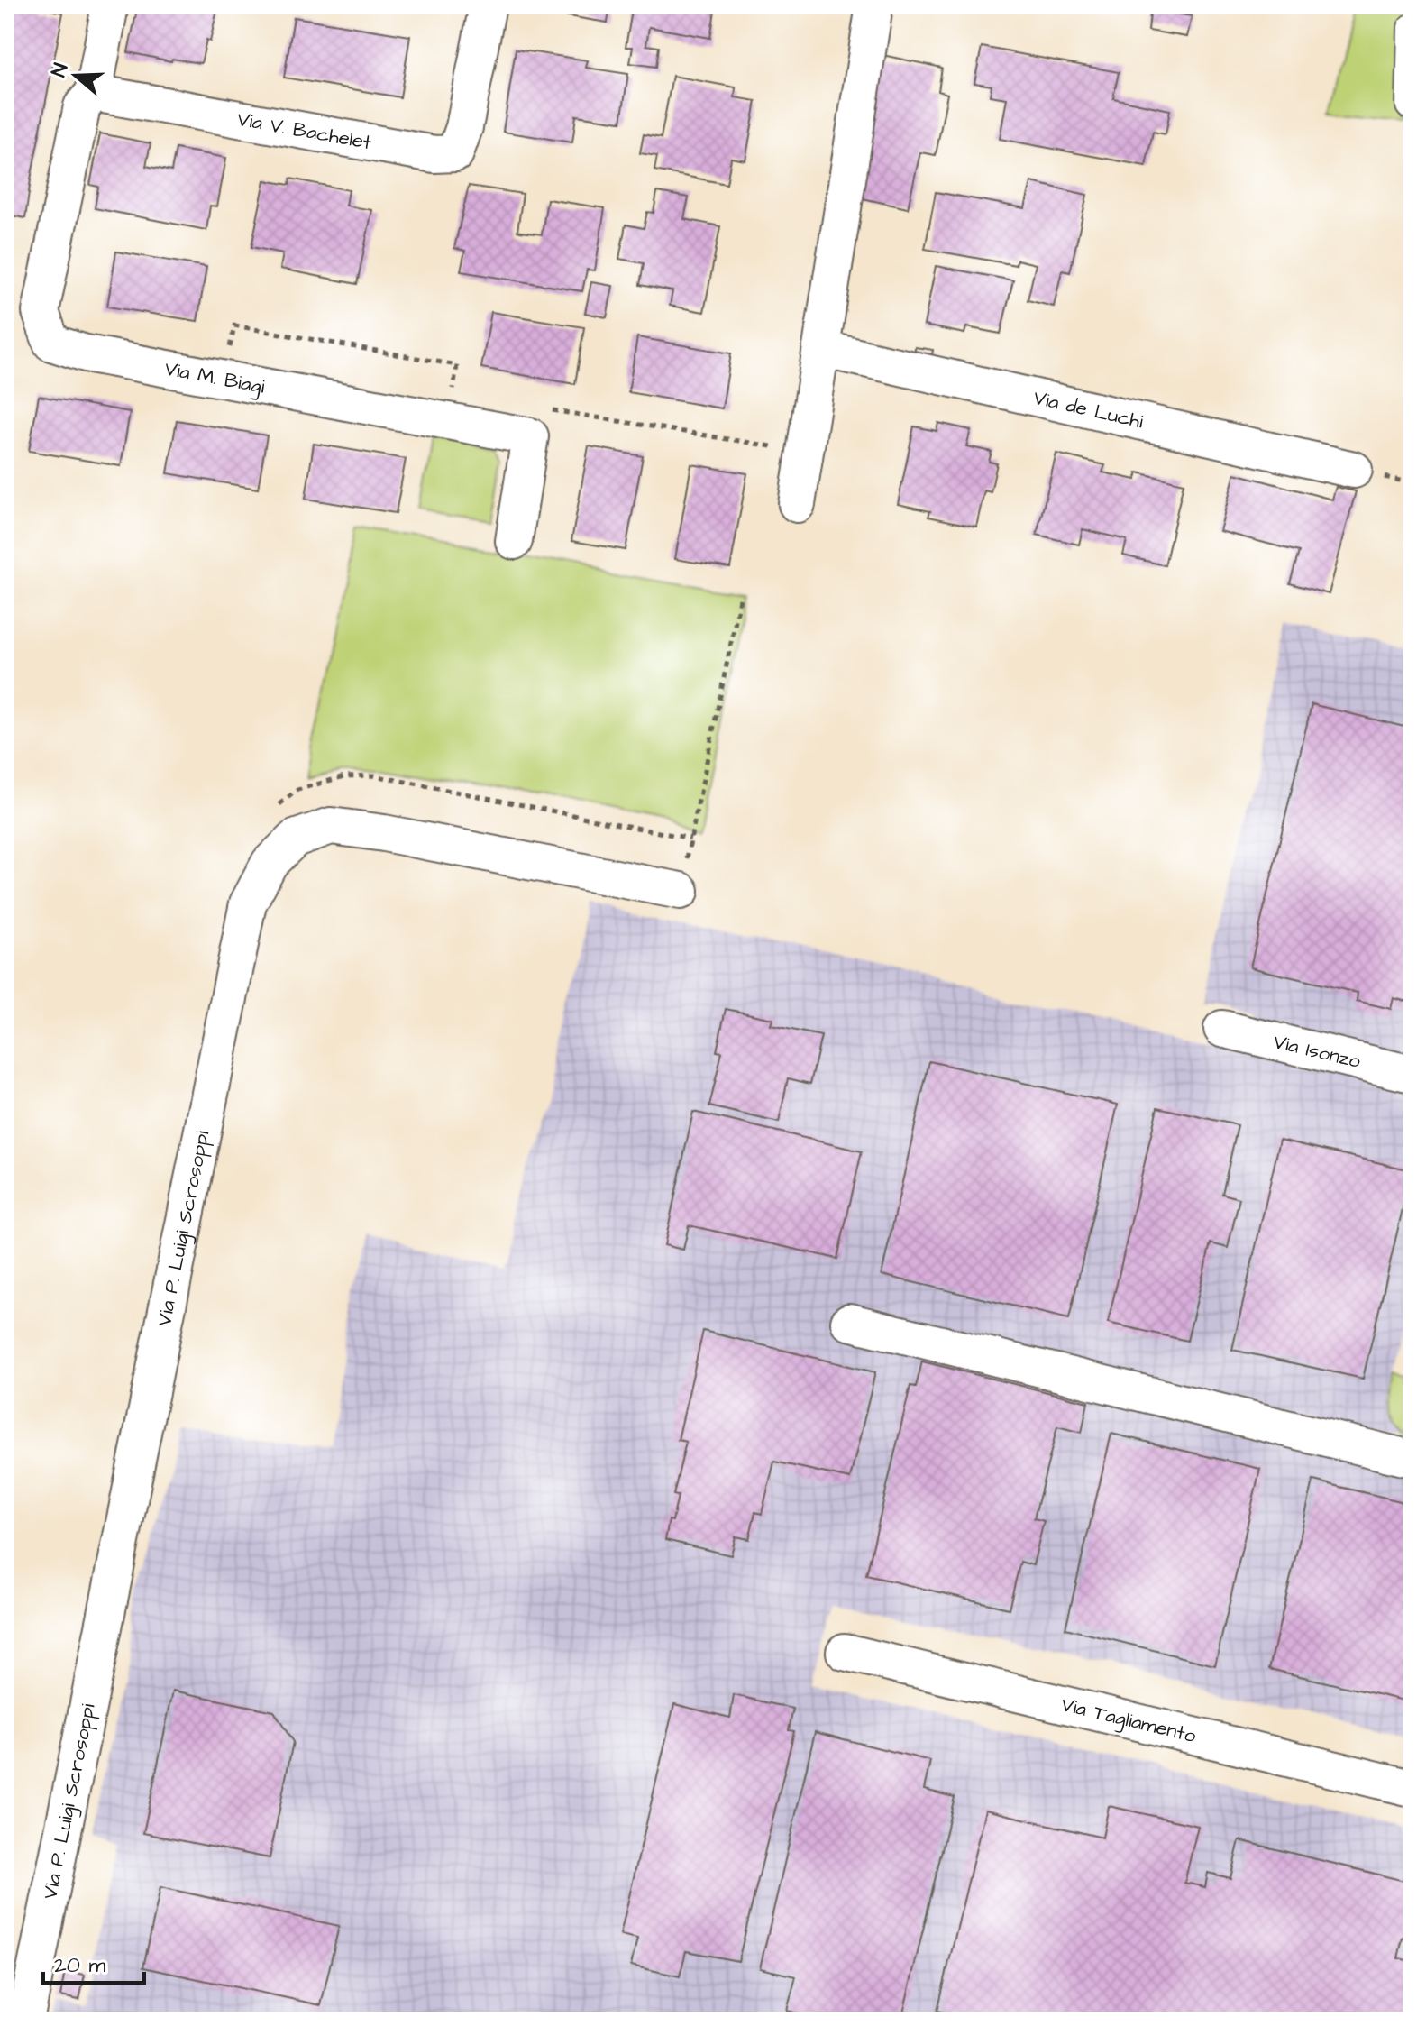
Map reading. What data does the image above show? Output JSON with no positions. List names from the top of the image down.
{
  "streets": {
    "street": [
      "Via V. Bachelet",
      "Via M. Biagi",
      "Via de Luchi",
      "Via Isonzo",
      "Via P. Luigi Scrosoppi",
      "Via Tagliamento"
    ]
  },
  "crossings": [
    ["Via V. Bachelet", "Via M. Biagi"]
  ],
  "scale_bar": "20 m",
  "north": "left"
}
